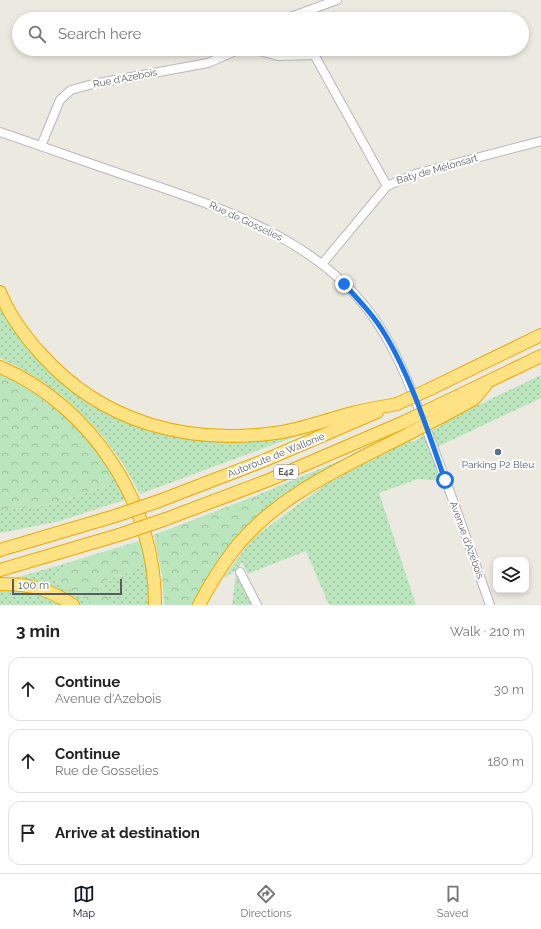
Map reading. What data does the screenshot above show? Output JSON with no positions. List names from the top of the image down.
{
  "streets": {
    "highway": ["Autoroute de Wallonie", "E42"],
    "street": [
      "Rue d'Azebois",
      "Baty de Mélonsart",
      "Rue de Gosselies",
      "Avenue d'Azebois"
    ]
  },
  "crossings": [
    ["Rue d'Azebois", "Rue de Gosselies"],
    ["Baty de Mélonsart", "Rue de Gosselies"],
    ["Rue de Gosselies", "Avenue d'Azebois"]
  ],
  "places": ["Parking P2 Bleu"],
  "scale_bar": "100 m",
  "page": {
    "search": "Search here",
    "scale": "100 m",
    "heading": ["3 min", "Walk · 210 m"],
    "list": [
      ["Continue", "Avenue d'Azebois", "30 m"],
      ["Continue", "Rue de Gosselies", "180 m"],
      "Arrive at destination"
    ],
    "nav": ["Map", "Directions", "Saved"]
  }
}
